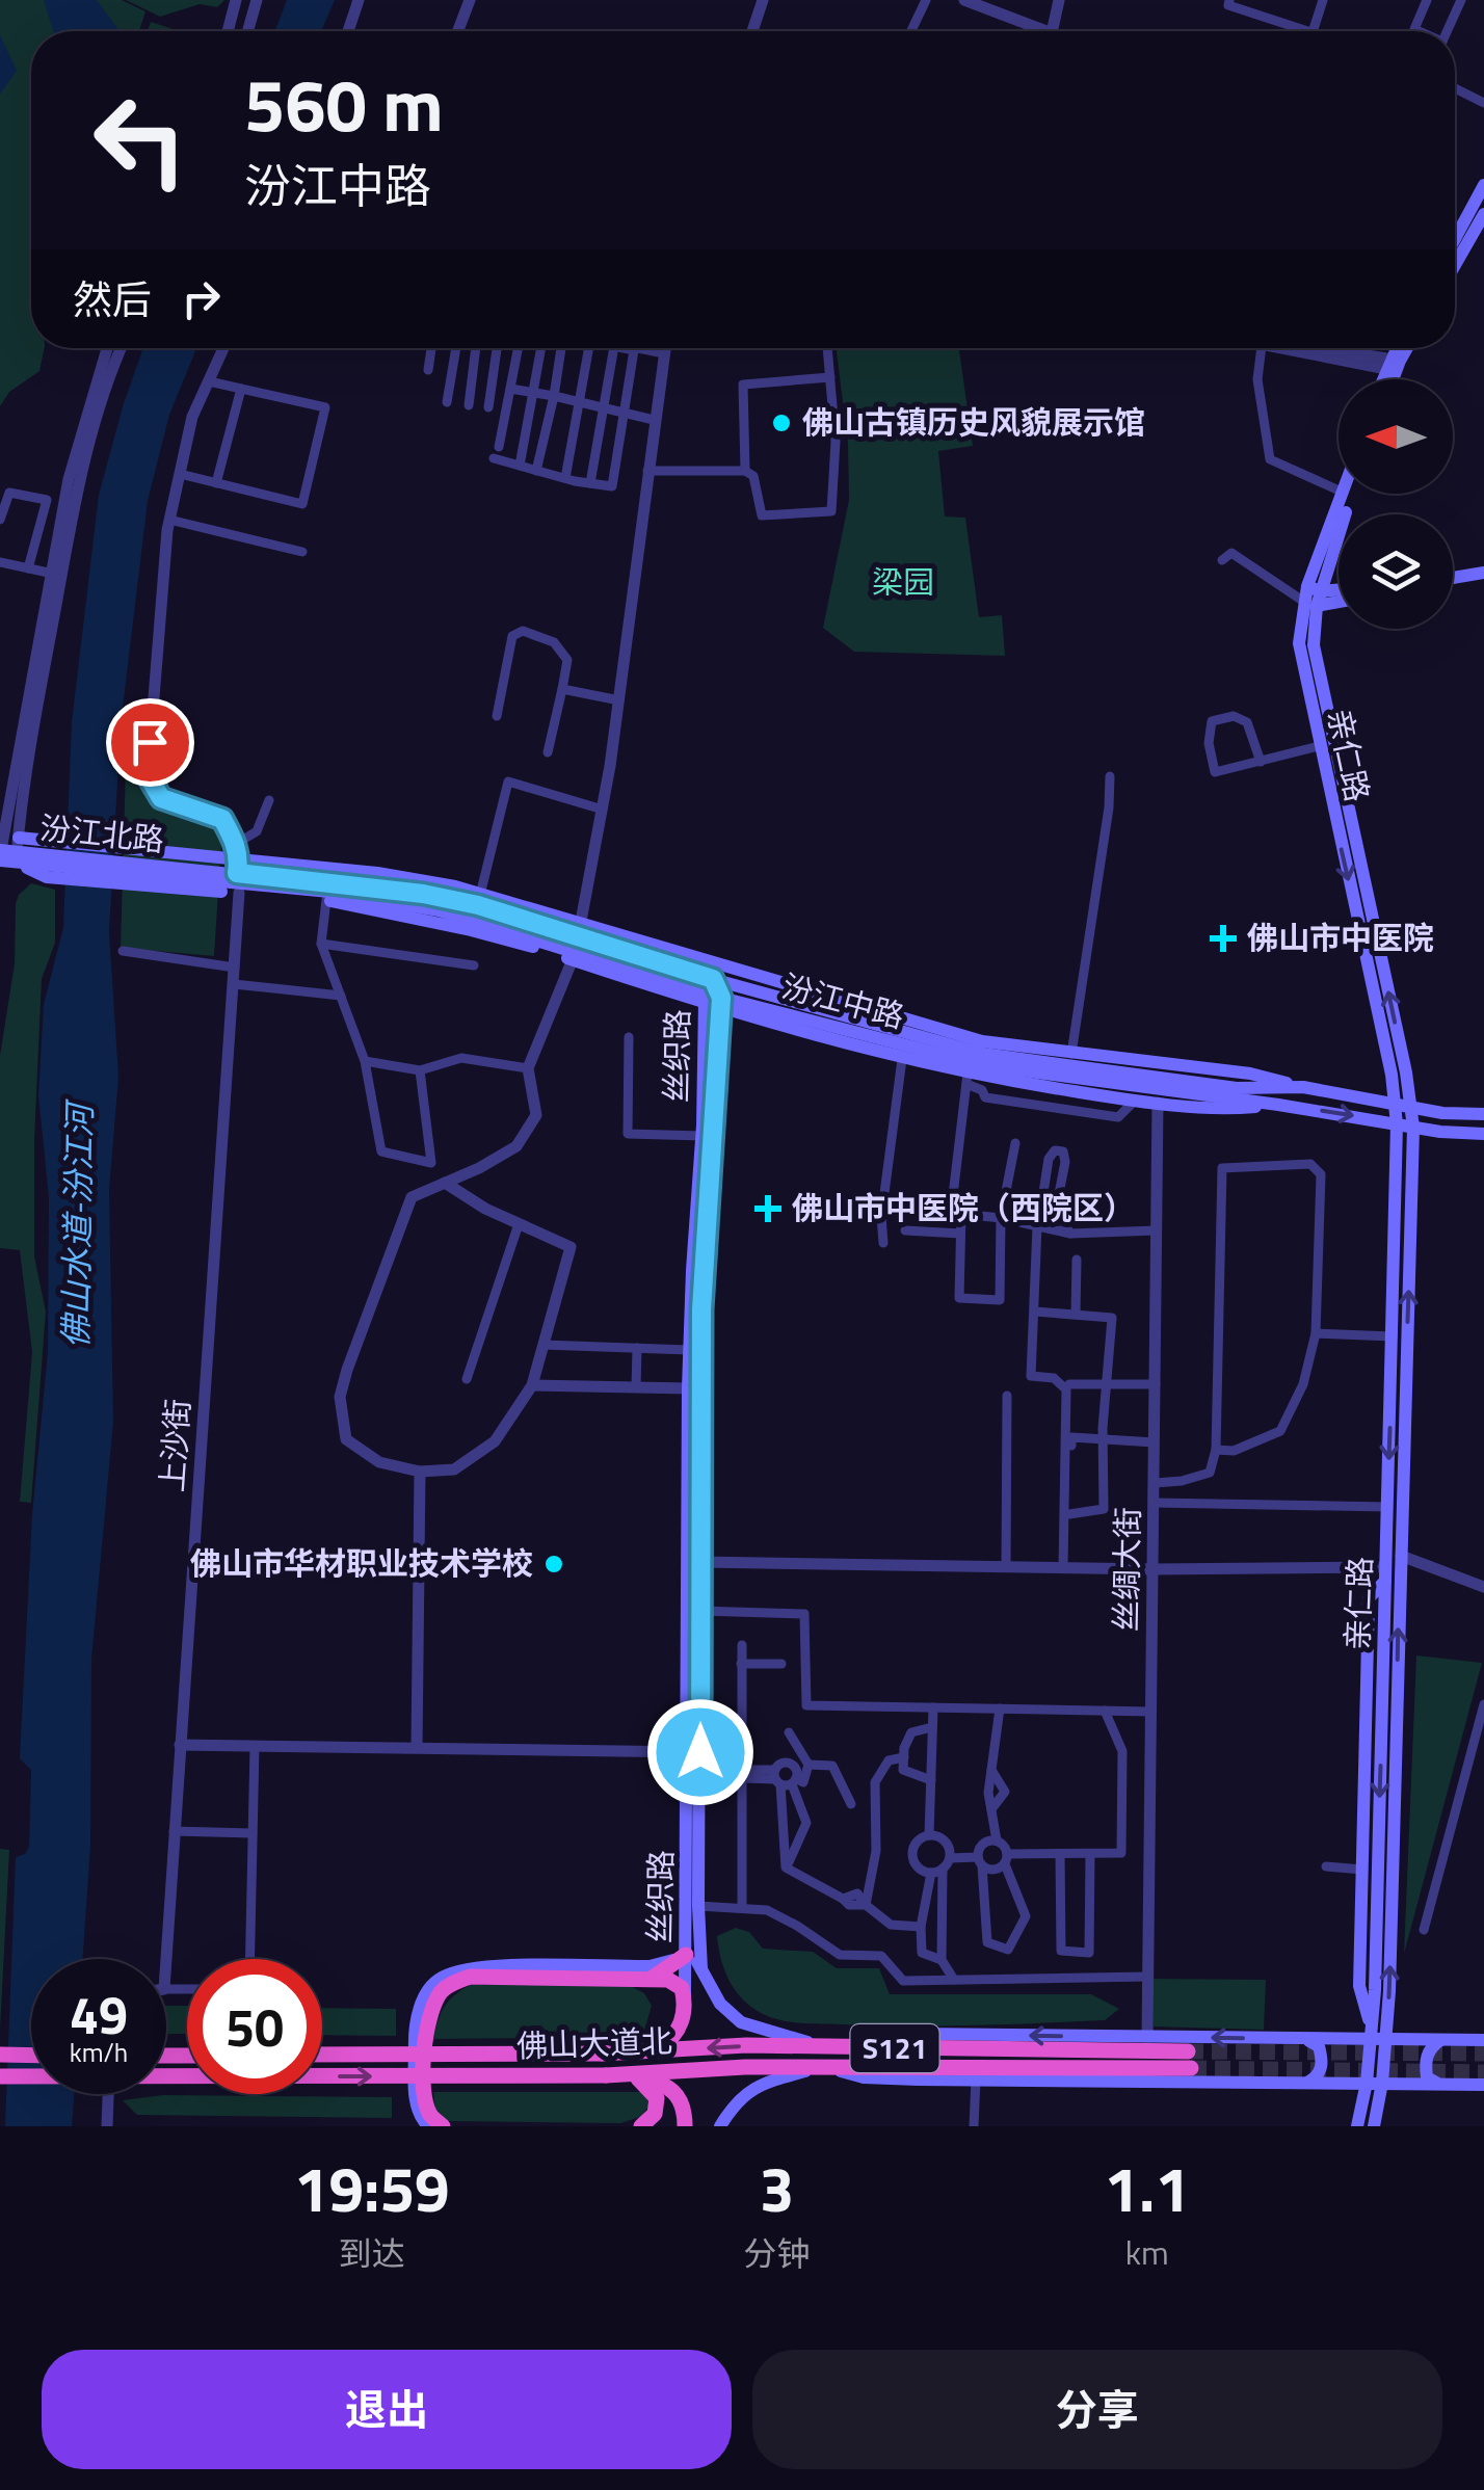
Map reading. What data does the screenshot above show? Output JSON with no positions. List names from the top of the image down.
{
  "streets": {
    "highway": ["佛山大道北", "S121"],
    "main road": [
      "亲仁路",
      "汾江北路",
      "汾江中路",
      "丝织路"
    ],
    "street": ["上沙街", "丝绸大街"]
  },
  "crossings": [
    ["亲仁路", "汾江中路"],
    ["亲仁路", "佛山大道北"],
    ["汾江中路", "丝织路"],
    ["汾江中路", "上沙街"]
  ],
  "water": ["佛山水道-汾江河"],
  "parks": ["梁园"],
  "places": {
    "other": ["佛山古镇历史风貌展示馆", "佛山市华材职业技术学校"],
    "health": ["佛山市中医院", "佛山市中医院（西院区）"]
  },
  "north": "left",
  "page": {
    "turn": ["560 m", "汾江中路"],
    "then": "然后",
    "speed": "49 km/h",
    "limit": "50",
    "eta": [
      "19:59",
      "到达",
      "3",
      "分钟",
      "1.1",
      "km"
    ],
    "buttons": ["退出", "分享"]
  }
}
